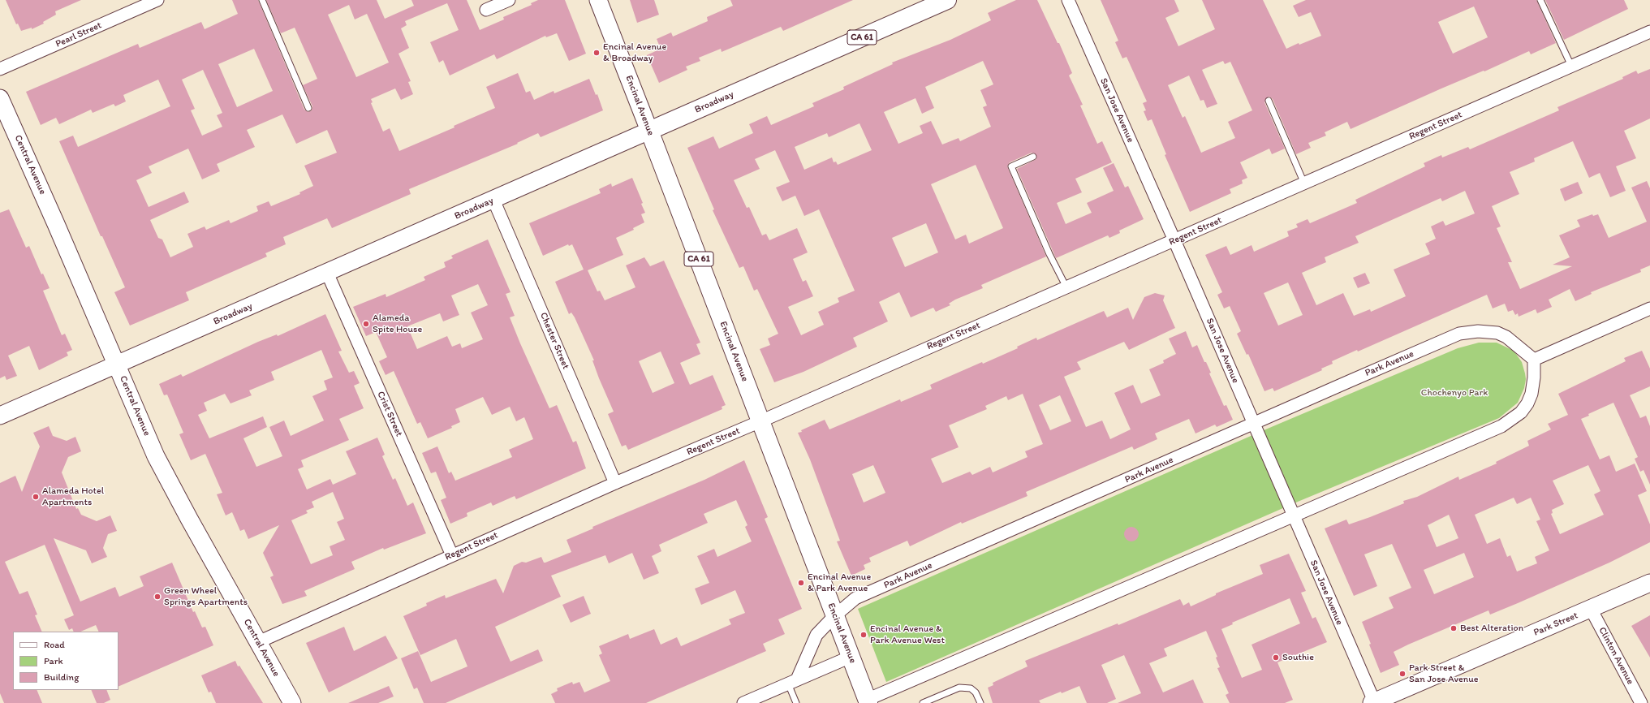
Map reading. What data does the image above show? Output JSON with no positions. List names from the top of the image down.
{
  "streets": {
    "main road": ["CA 61", "Broadway", "Encinal Avenue"],
    "street": [
      "Pearl Street",
      "San Jose Avenue",
      "Regent Street",
      "Central Avenue",
      "Chester Street",
      "Park Avenue",
      "Crist Street",
      "Park Street",
      "Clinton Avenue"
    ]
  },
  "crossings": [
    ["Broadway", "Encinal Avenue"],
    ["Broadway", "Central Avenue"],
    ["Broadway", "Chester Street"],
    ["Broadway", "Crist Street"],
    ["Encinal Avenue", "Regent Street"],
    ["Encinal Avenue", "Park Avenue"],
    ["San Jose Avenue", "Regent Street"],
    ["San Jose Avenue", "Park Avenue"],
    ["San Jose Avenue", "Park Street"],
    ["Regent Street", "Central Avenue"],
    ["Regent Street", "Chester Street"],
    ["Regent Street", "Crist Street"],
    ["Park Street", "Clinton Avenue"]
  ],
  "parks": ["Chochenyo Park"],
  "places": [
    "Encinal Avenue & Broadway",
    "Alameda Spite House",
    "Alameda Hotel Apartments",
    "Encinal Avenue & Park Avenue",
    "Green Wheel Springs Apartments",
    "Best Alteration",
    "Encinal Avenue & Park Avenue West",
    "Southie",
    "Park Street & San Jose Avenue"
  ],
  "legend": ["Road", "Park", "Building"]
}
